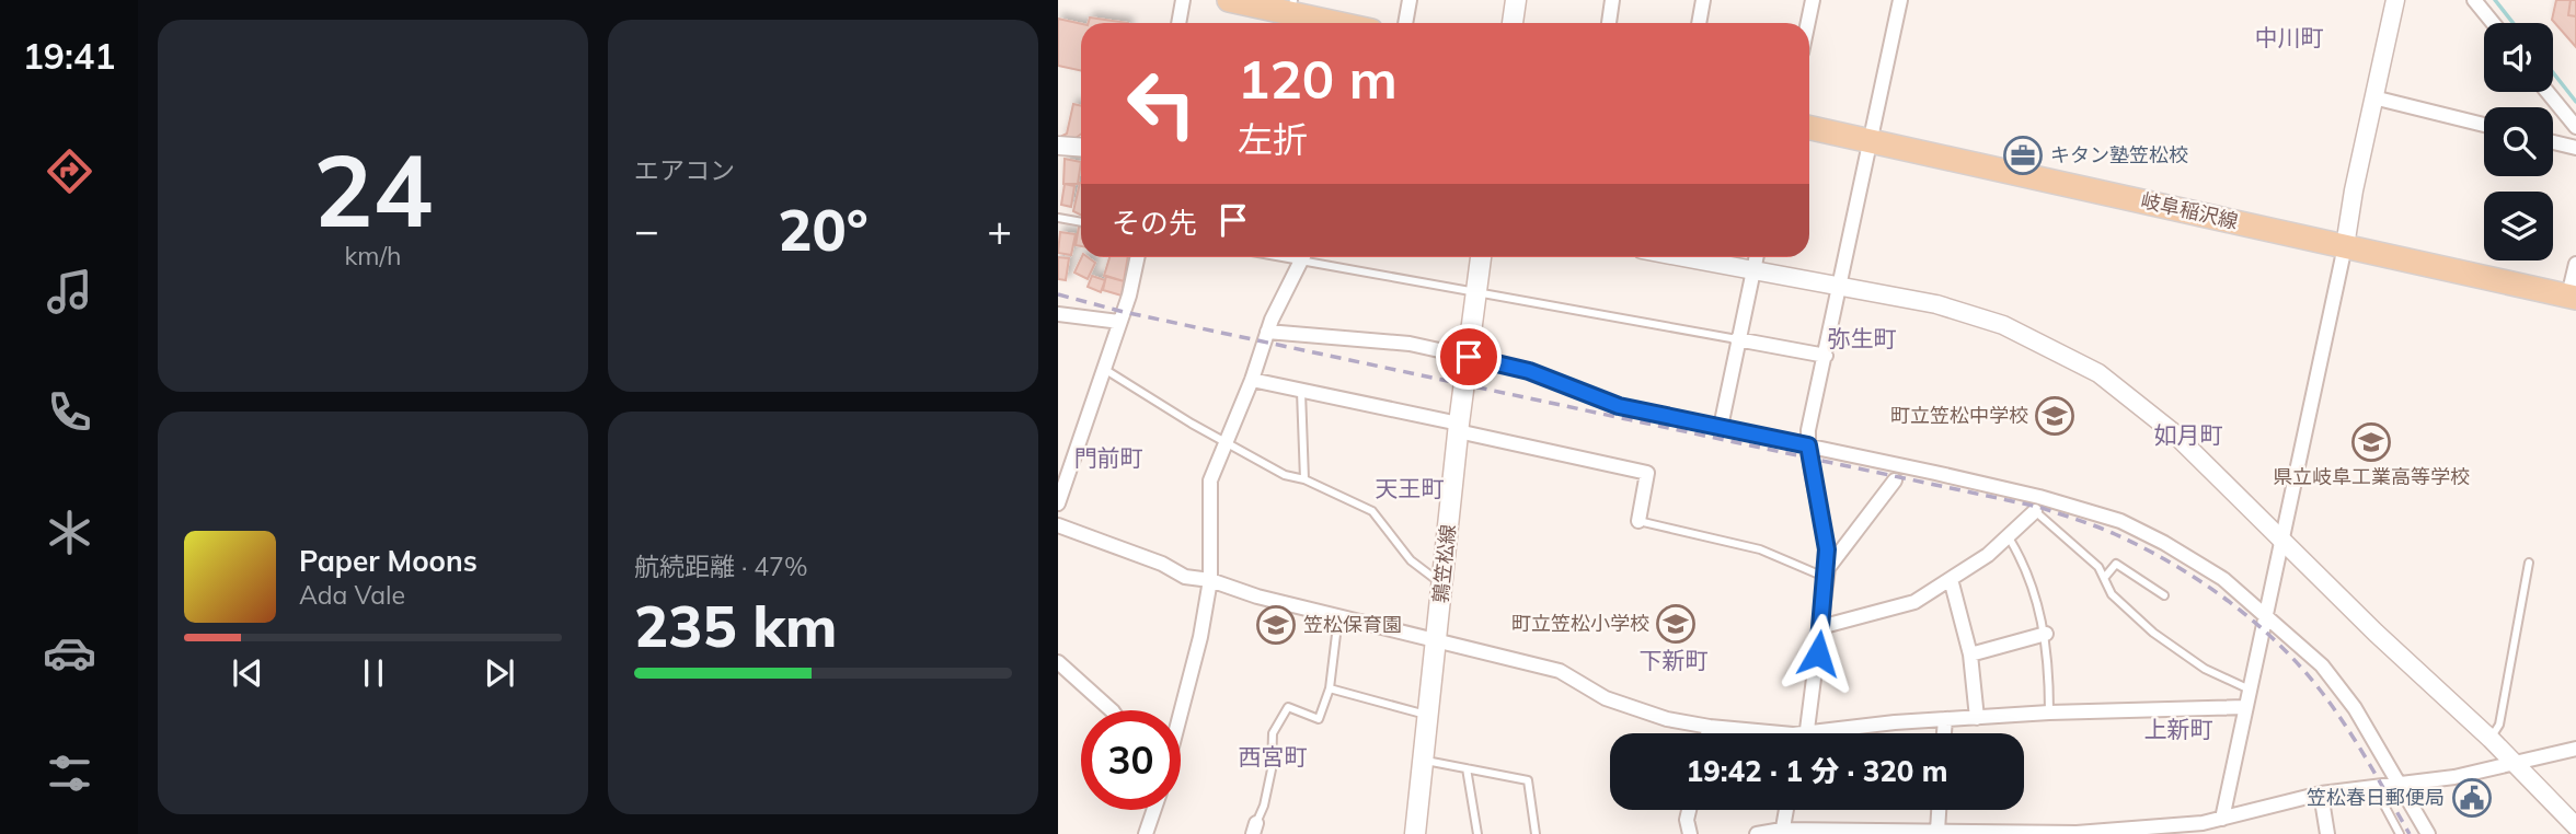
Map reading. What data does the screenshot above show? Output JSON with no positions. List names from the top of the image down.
{
  "streets": {
    "main road": ["岐阜稲沢線", "鶉笠松線"]
  },
  "districts": [
    "中川町",
    "弥生町",
    "如月町",
    "門前町",
    "天王町",
    "下新町",
    "上新町",
    "西宮町"
  ],
  "places": {
    "office": ["キタン塾笠松校"],
    "school or university": [
      "町立笠松中学校",
      "県立岐阜工業高等学校",
      "町立笠松小学校",
      "笠松保育園"
    ],
    "public building": ["笠松春日郵便局"]
  },
  "page": {
    "tabs": "19:41",
    "tile": [
      ["24", "km/h"],
      "エアコン",
      ["航続距離 · 47%", "235 km"]
    ],
    "turn": ["120 m", "左折"],
    "then": "その先",
    "heat": ["−", "20°", "+"],
    "song": ["Paper Moons", "Ada Vale"],
    "limit": "30",
    "trip": "19:42 · 1 分 · 320 m"
  }
}
